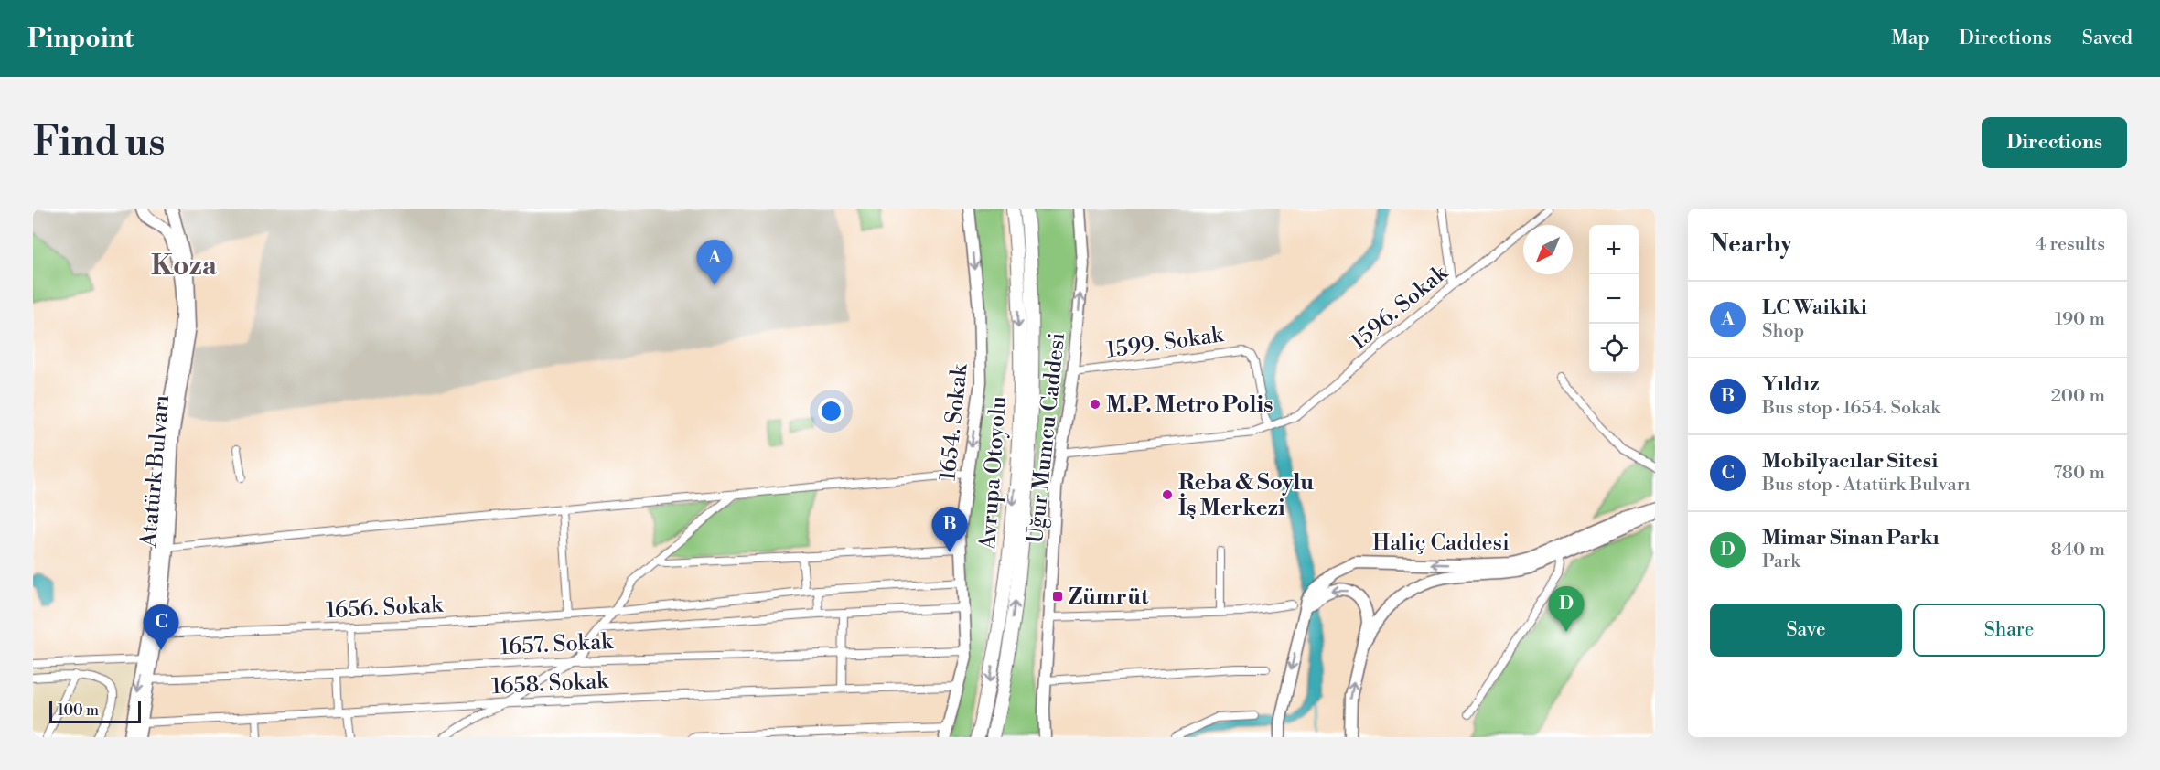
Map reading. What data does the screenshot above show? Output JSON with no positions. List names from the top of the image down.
{
  "streets": {
    "highway": ["Avrupa Otoyolu"],
    "main road": [
      "1654. Sokak",
      "Uğur Mumcu Caddesi",
      "Atatürk Bulvarı",
      "Haliç Caddesi"
    ],
    "street": [
      "1596. Sokak",
      "1599. Sokak",
      "1656. Sokak",
      "1657. Sokak",
      "1658. Sokak"
    ]
  },
  "crossings": [
    ["1596. Sokak", "1599. Sokak"],
    ["1596. Sokak", "Uğur Mumcu Caddesi"],
    ["1599. Sokak", "Uğur Mumcu Caddesi"],
    ["1654. Sokak", "1656. Sokak"],
    ["1654. Sokak", "1657. Sokak"],
    ["1654. Sokak", "1658. Sokak"],
    ["Atatürk Bulvarı", "1656. Sokak"],
    ["Atatürk Bulvarı", "1657. Sokak"],
    ["Atatürk Bulvarı", "1658. Sokak"]
  ],
  "one_way": ["1654. Sokak"],
  "districts": ["Koza"],
  "places": {
    "other": ["M.P. Metro Polis", "Reba & Soylu İş Merkezi"],
    "transit": ["Zümrüt"]
  },
  "scale_bar": "100 m",
  "north": "bottom left",
  "page": {
    "header": "Pinpoint",
    "nav": ["Map", "Directions", "Saved"],
    "buttons": [
      "Directions",
      ["Save", "Share"]
    ],
    "title": "Find us",
    "heading": ["Nearby", "4 results"],
    "map_buttons": ["+", "−"],
    "pins": [
      "A",
      "B",
      "D",
      "C"
    ],
    "list": [
      {
        "mark": "A",
        "name": "LC Waikiki",
        "note": "Shop",
        "value": "190 m"
      },
      {
        "mark": "B",
        "name": "Yıldız",
        "note": "Bus stop · 1654. Sokak",
        "value": "200 m"
      },
      {
        "mark": "C",
        "name": "Mobilyacılar Sitesi",
        "note": "Bus stop · Atatürk Bulvarı",
        "value": "780 m"
      },
      {
        "mark": "D",
        "name": "Mimar Sinan Parkı",
        "note": "Park",
        "value": "840 m"
      }
    ],
    "scale": "100 m"
  }
}
